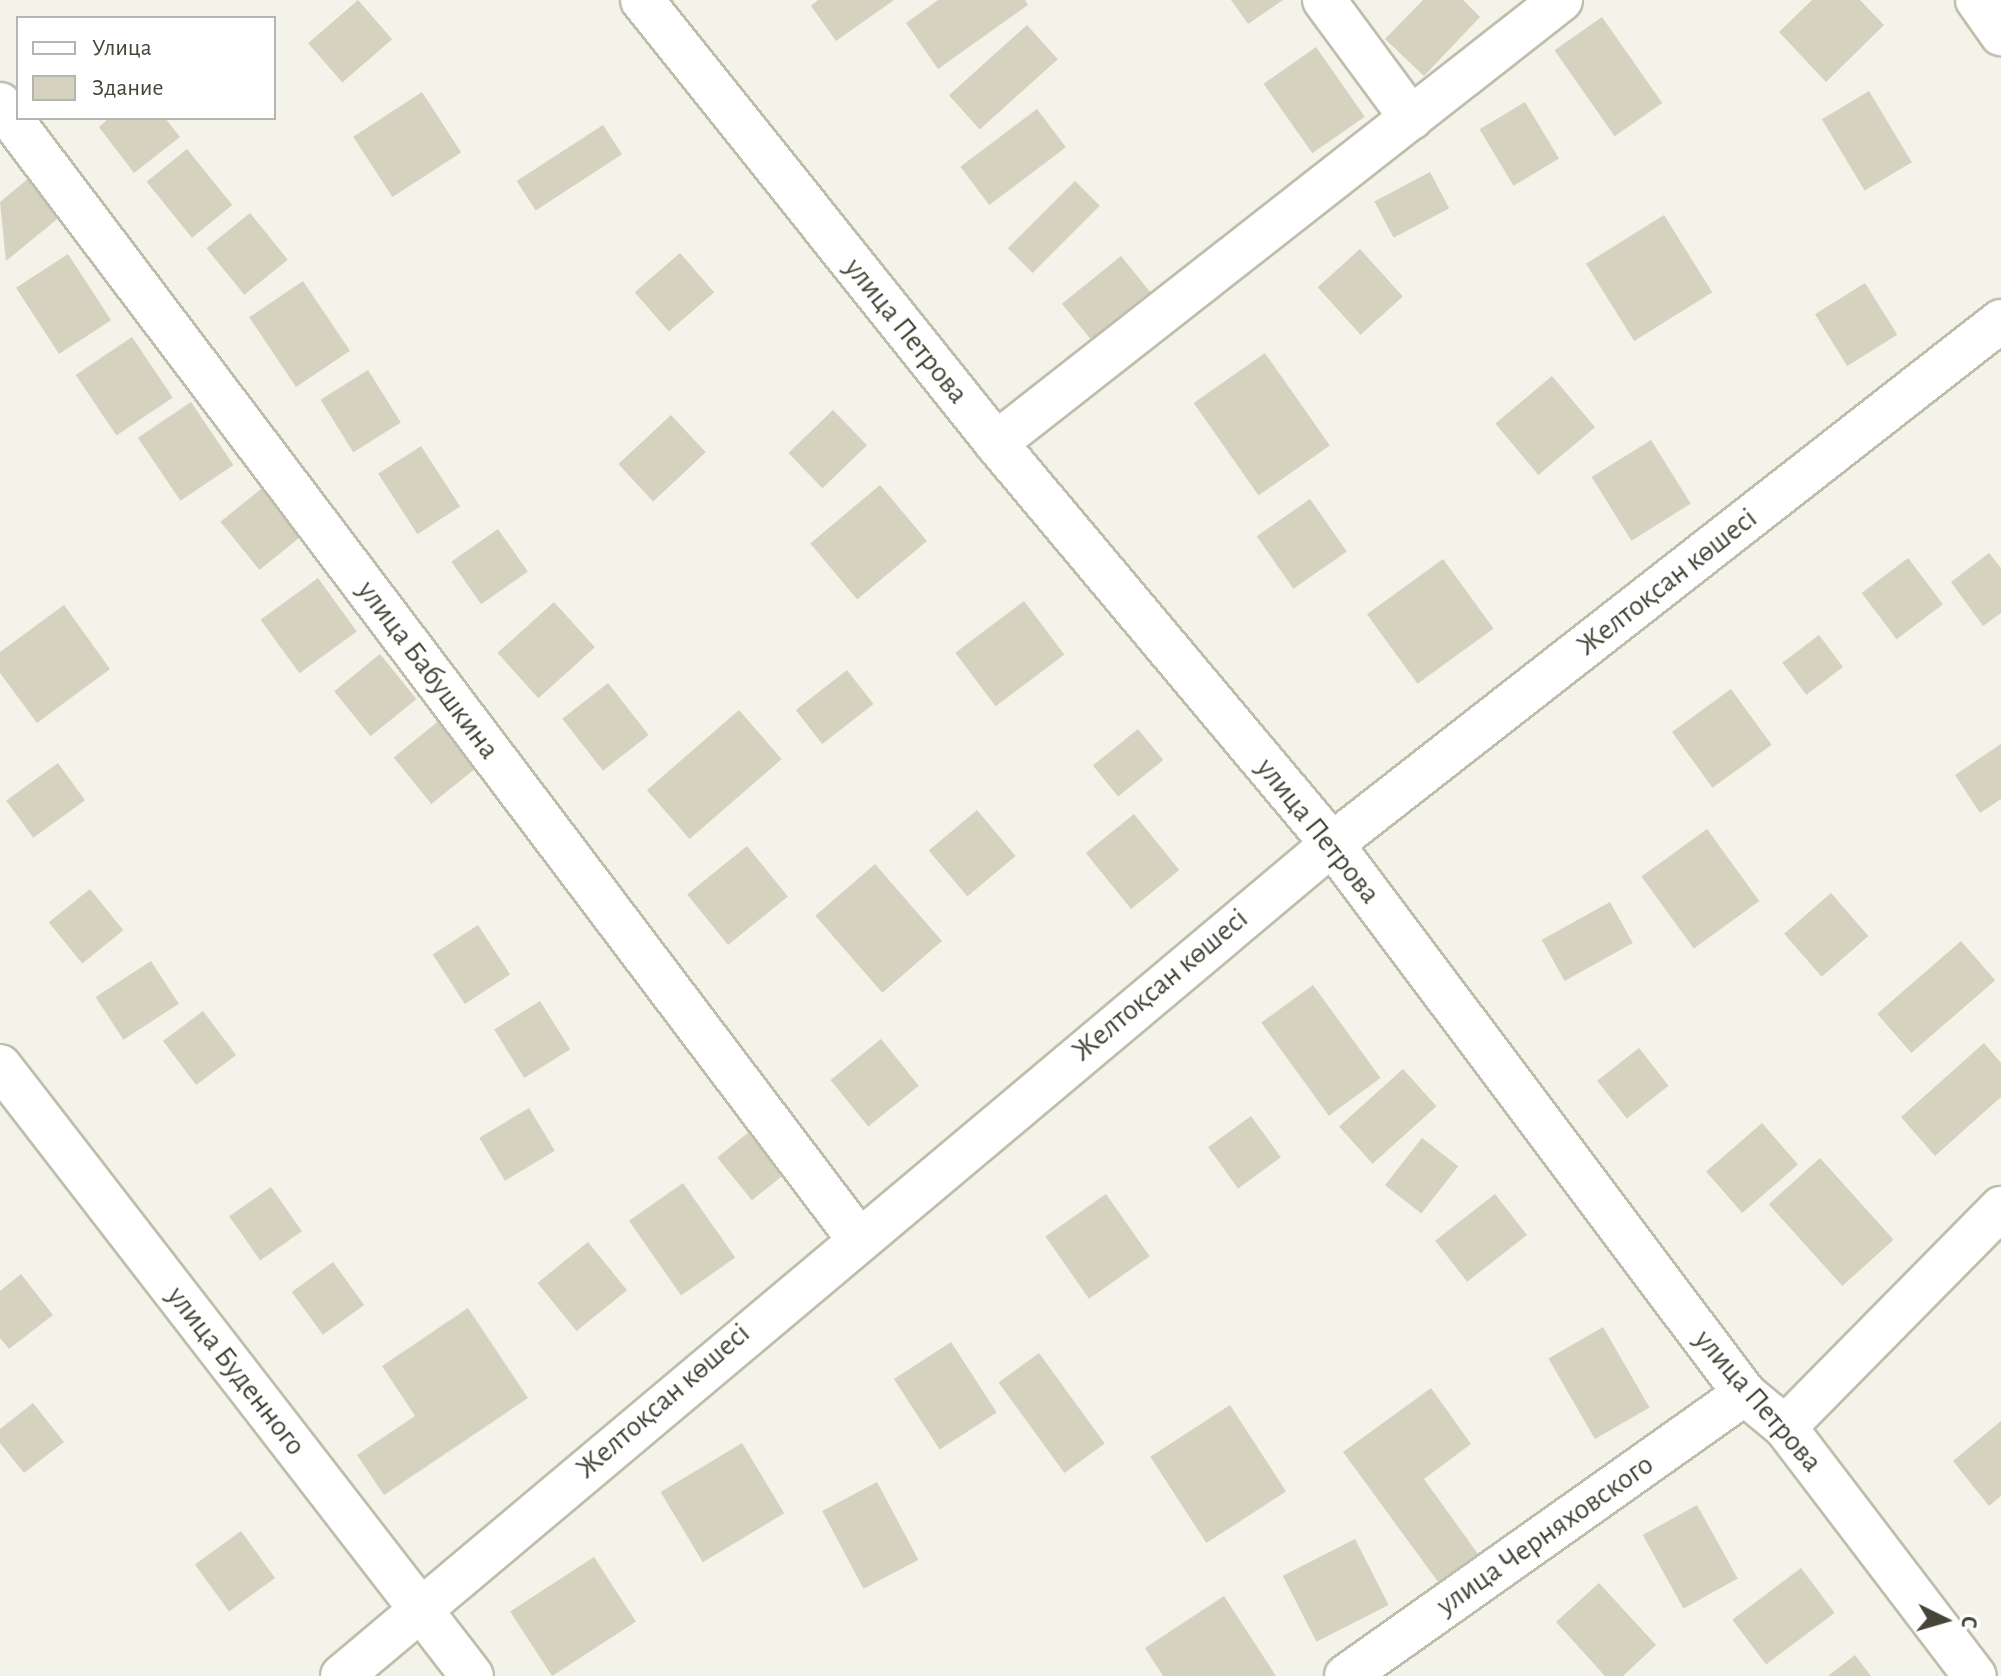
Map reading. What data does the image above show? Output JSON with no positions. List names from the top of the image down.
{
  "streets": {
    "street": [
      "улица Петрова",
      "Желтоқсан көшесі",
      "улица Бабушкина",
      "улица Буденного",
      "улица Черняховского"
    ]
  },
  "crossings": [
    ["улица Петрова", "Желтоқсан көшесі"],
    ["улица Петрова", "улица Черняховского"],
    ["Желтоқсан көшесі", "улица Бабушкина"],
    ["Желтоқсан көшесі", "улица Буденного"]
  ],
  "legend": ["Улица", "Здание"],
  "north": "right"
}
